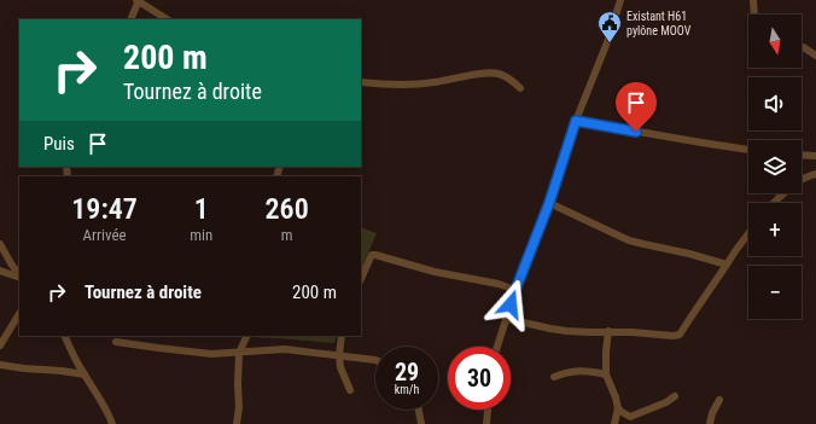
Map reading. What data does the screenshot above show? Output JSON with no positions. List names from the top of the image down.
{
  "places": {
    "public building": ["Existant H61 pylône MOOV"]
  },
  "north": "bottom",
  "page": {
    "map_buttons": ["+", "−"],
    "turn": ["200 m", "Tournez à droite"],
    "then": "Puis",
    "eta": [
      "19:47",
      "Arrivée",
      "1",
      "min",
      "260",
      "m"
    ],
    "list": [
      {
        "name": "Tournez à droite",
        "value": "200 m"
      }
    ],
    "speed": "29 km/h",
    "limit": "30"
  }
}
